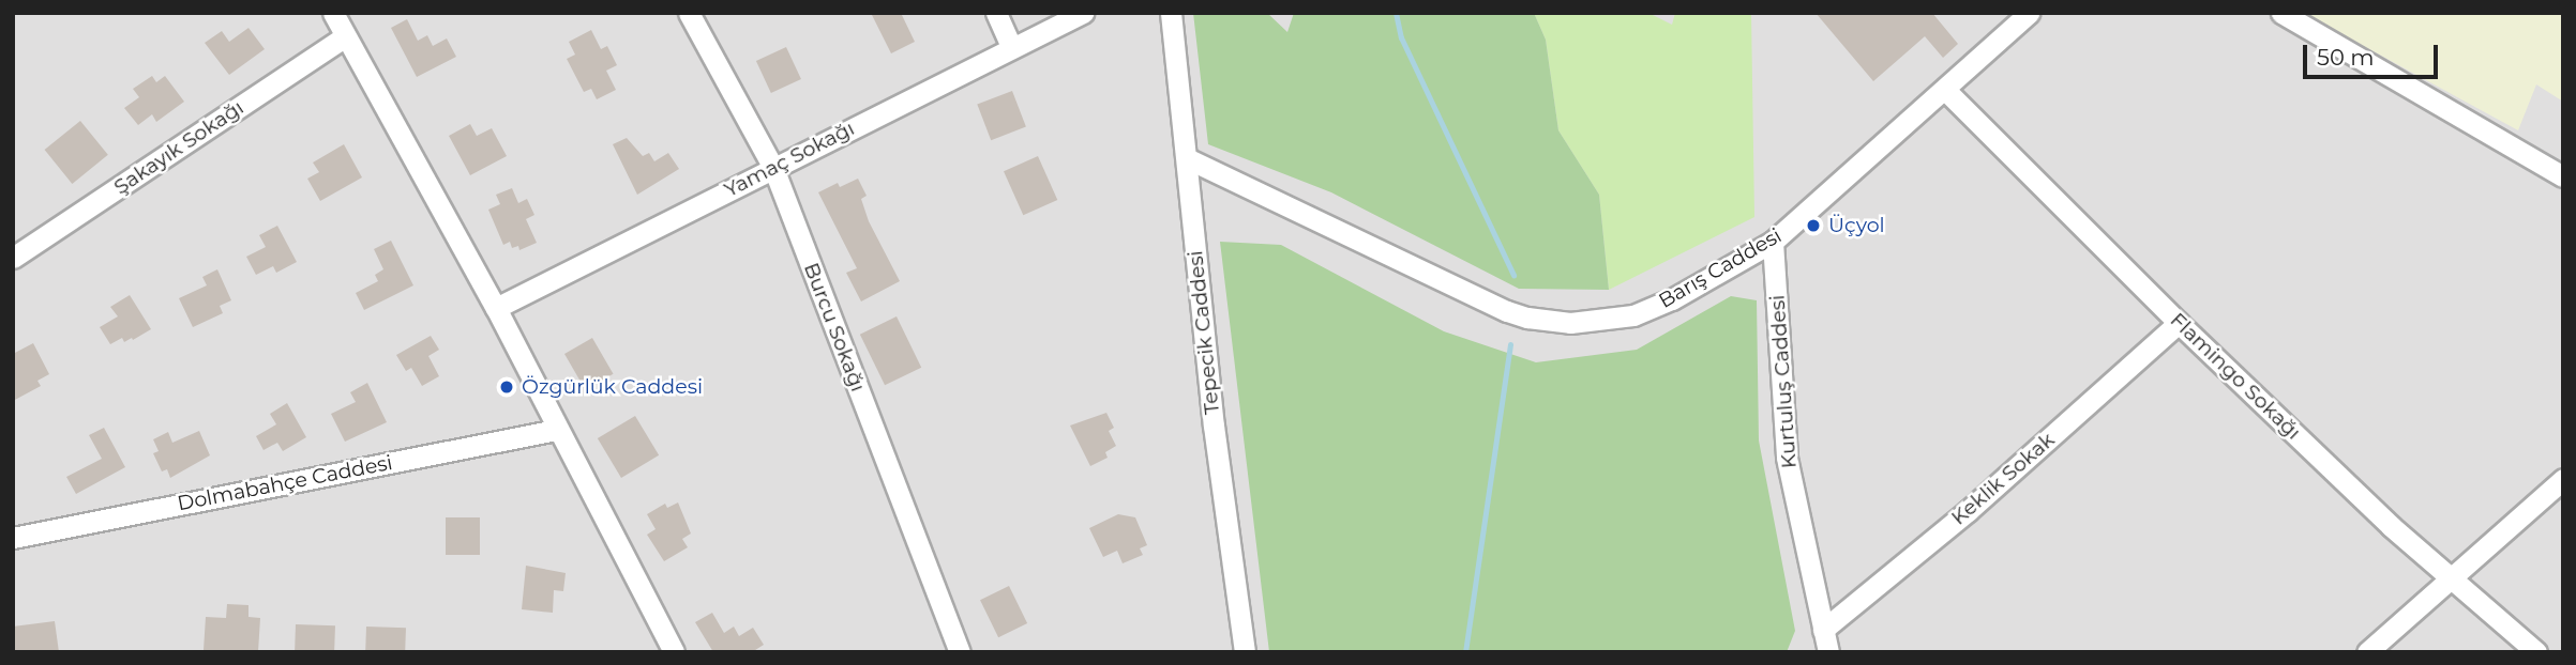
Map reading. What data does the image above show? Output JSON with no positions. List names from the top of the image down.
{
  "streets": {
    "street": [
      "Şakayık Sokağı",
      "Yamaç Sokağı",
      "Barış Caddesi",
      "Burcu Sokağı",
      "Tepecik Caddesi",
      "Flamingo Sokağı",
      "Kurtuluş Caddesi",
      "Keklik Sokak",
      "Dolmabahçe Caddesi"
    ]
  },
  "crossings": [
    ["Yamaç Sokağı", "Burcu Sokağı"],
    ["Barış Caddesi", "Tepecik Caddesi"],
    ["Barış Caddesi", "Flamingo Sokağı"],
    ["Barış Caddesi", "Kurtuluş Caddesi"],
    ["Flamingo Sokağı", "Keklik Sokak"],
    ["Kurtuluş Caddesi", "Keklik Sokak"]
  ],
  "places": ["Üçyol", "Özgürlük Caddesi"],
  "scale_bar": "50 m"
}
